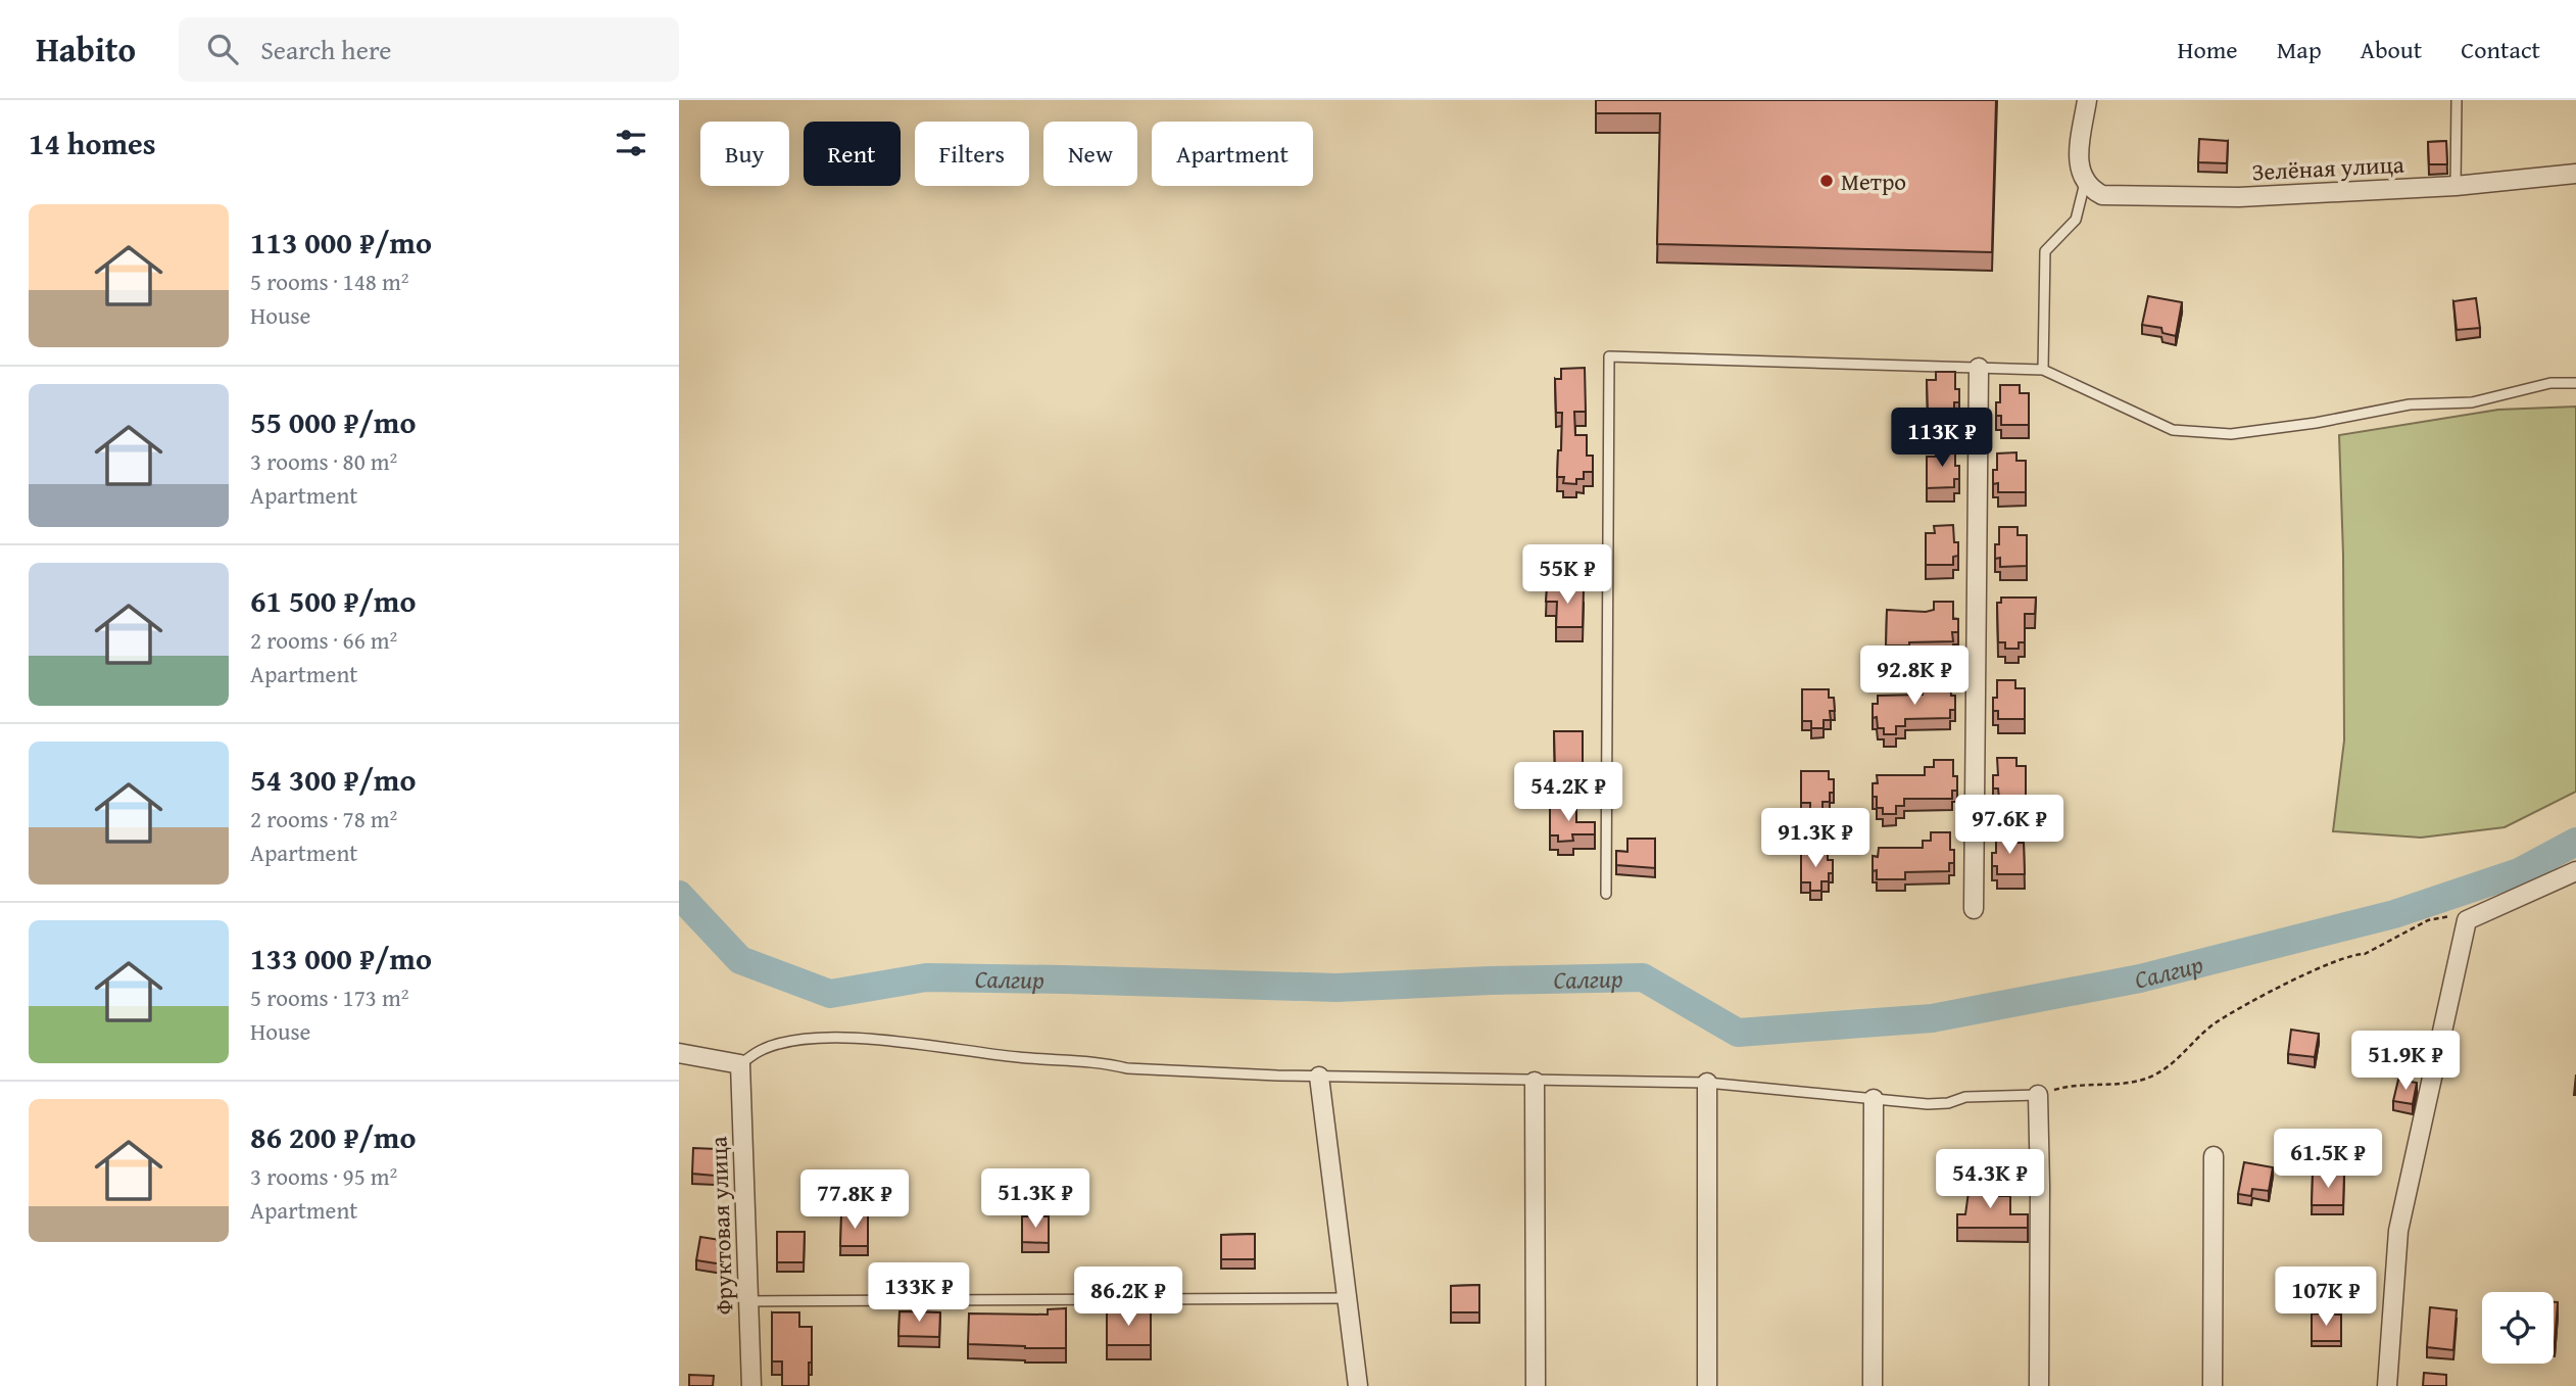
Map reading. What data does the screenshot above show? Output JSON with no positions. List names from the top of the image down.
{
  "streets": {
    "street": ["Зелёная улица", "Фруктовая улица"]
  },
  "water": ["Салгир"],
  "places": ["Метро"],
  "page": {
    "header": "Habito",
    "search": "Search here",
    "nav": [
      "Home",
      "Map",
      "About",
      "Contact"
    ],
    "heading": "14 homes",
    "chip": [
      "Buy",
      "Rent",
      "Filters",
      "New",
      "Apartment"
    ],
    "list": [
      {
        "name": "113 000 ₽/mo",
        "note": "5 rooms · 148 m² · House"
      },
      {
        "name": "55 000 ₽/mo",
        "note": "3 rooms · 80 m² · Apartment"
      },
      {
        "name": "61 500 ₽/mo",
        "note": "2 rooms · 66 m² · Apartment"
      },
      {
        "name": "54 300 ₽/mo",
        "note": "2 rooms · 78 m² · Apartment"
      },
      {
        "name": "133 000 ₽/mo",
        "note": "5 rooms · 173 m² · House"
      },
      {
        "name": "86 200 ₽/mo",
        "note": "3 rooms · 95 m² · Apartment"
      }
    ],
    "price": [
      "113K ₽",
      "55K ₽",
      "92.8K ₽",
      "54.2K ₽",
      "97.6K ₽",
      "91.3K ₽",
      "51.9K ₽",
      "61.5K ₽",
      "54.3K ₽",
      "51.3K ₽",
      "77.8K ₽",
      "133K ₽",
      "86.2K ₽",
      "107K ₽"
    ]
  }
}
